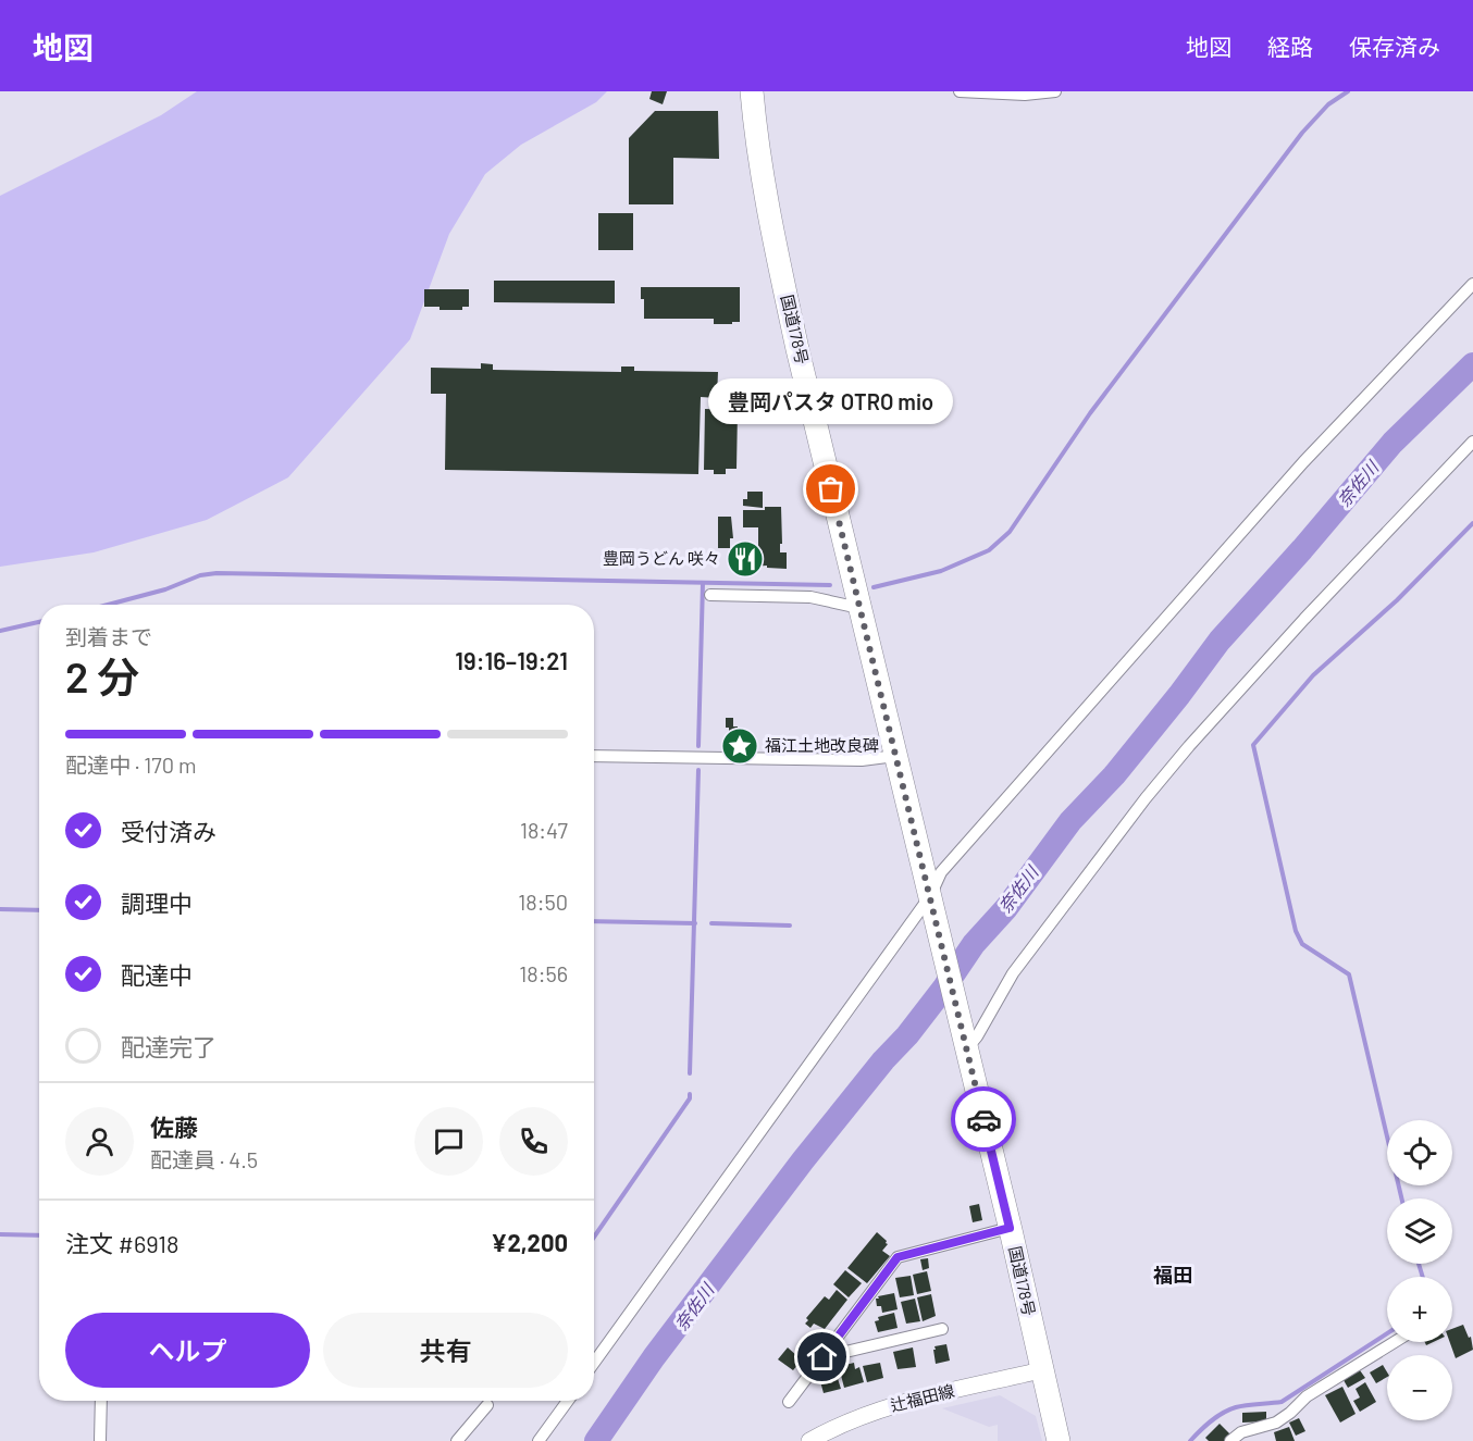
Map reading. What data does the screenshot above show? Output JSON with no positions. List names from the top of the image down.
{
  "streets": {
    "highway": ["国道178号"],
    "main road": ["辻福田線"]
  },
  "crossings": [
    ["国道178号", "辻福田線"]
  ],
  "districts": ["福田"],
  "water": ["奈佐川"],
  "places": {
    "other": ["豊岡パスタ OTRO mio"],
    "restaurant": ["豊岡うどん 咲々"],
    "place": ["福江土地改良碑"]
  },
  "page": {
    "header": "地図",
    "nav": ["地図", "経路", "保存済み"],
    "bubble": "豊岡パスタ OTRO mio",
    "heading": ["2 分", "到着まで", "19:16–19:21"],
    "panel": [
      "佐藤",
      "配達員 · 4.5",
      "注文 #6918",
      "¥2,200"
    ],
    "bar": "配達中 · 170 m",
    "list": [
      ["受付済み", "18:47"],
      ["調理中", "18:50"],
      ["配達中", "18:56"],
      "配達完了"
    ],
    "map_buttons": ["+", "−"],
    "buttons": ["ヘルプ", "共有"]
  }
}
